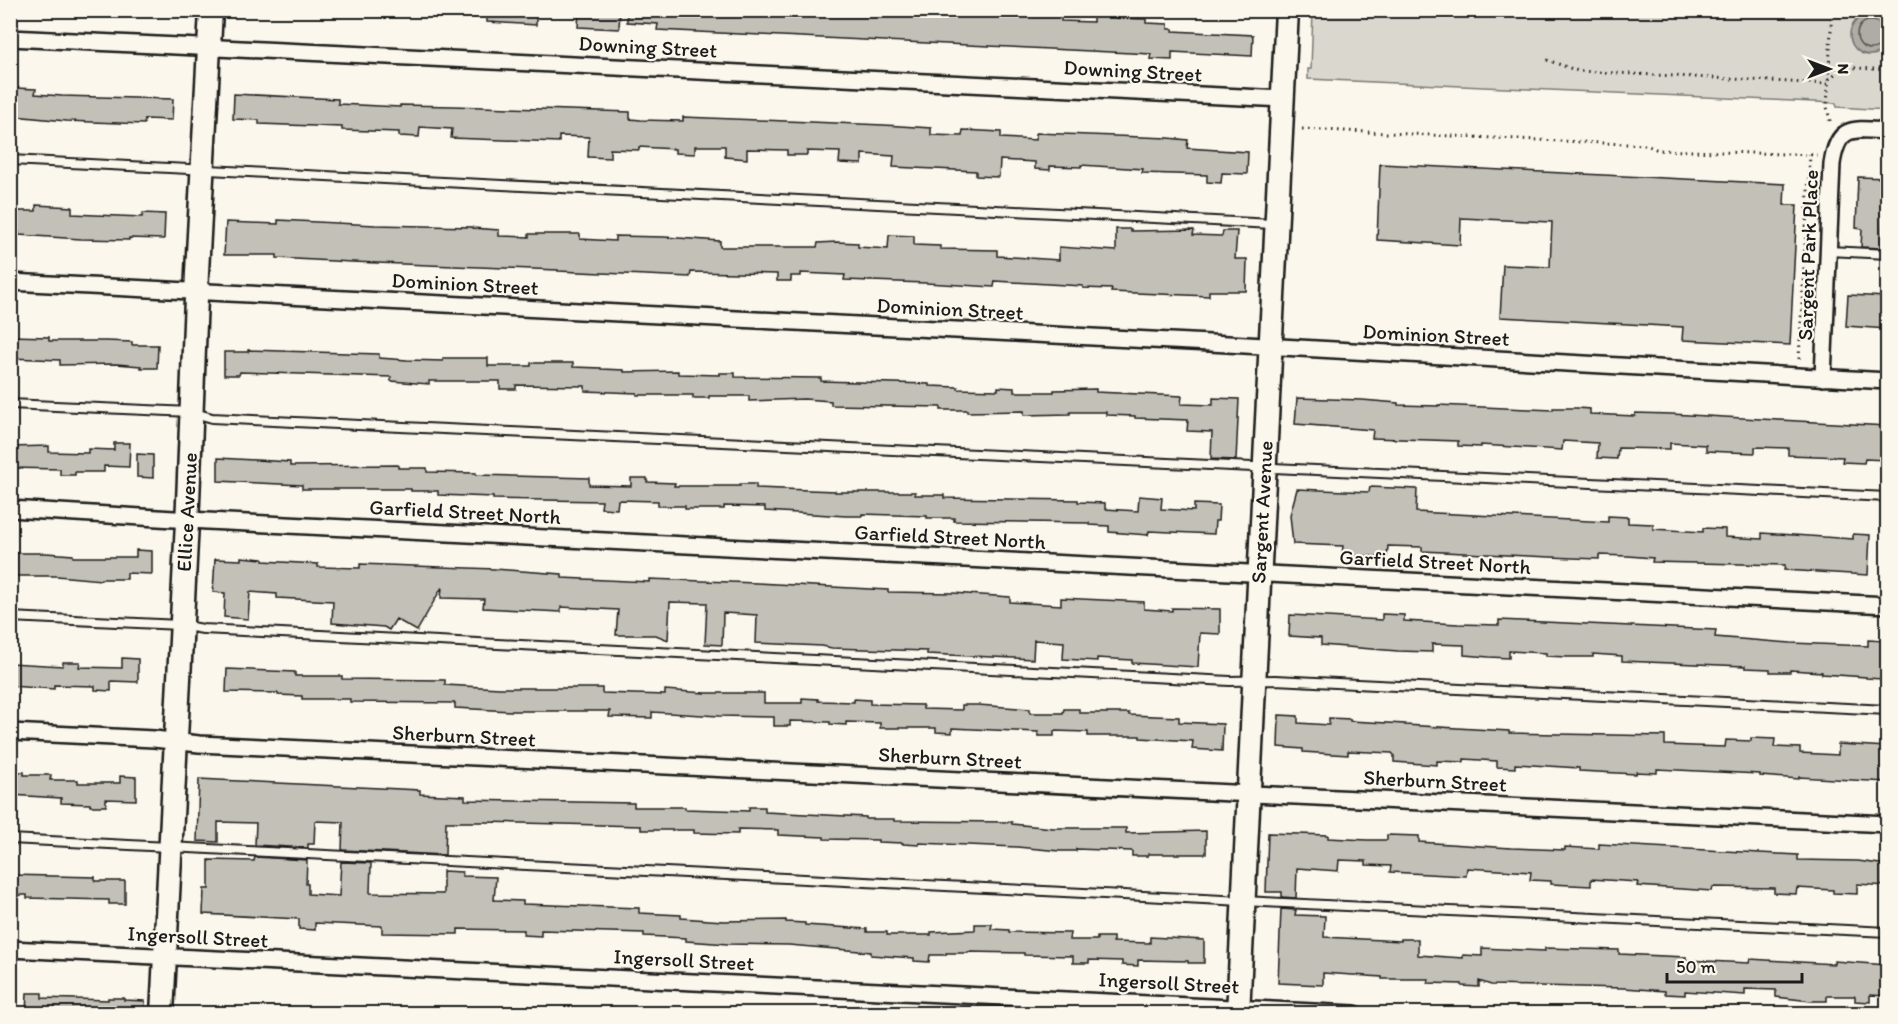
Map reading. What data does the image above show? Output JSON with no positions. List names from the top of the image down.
{
  "streets": {
    "main road": ["Ellice Avenue", "Sargent Avenue"],
    "street": [
      "Downing Street",
      "Sargent Park Place",
      "Dominion Street",
      "Garfield Street North",
      "Sherburn Street",
      "Ingersoll Street"
    ]
  },
  "crossings": [
    ["Downing Street", "Ellice Avenue"],
    ["Downing Street", "Sargent Avenue"],
    ["Sargent Park Place", "Dominion Street"],
    ["Dominion Street", "Ellice Avenue"],
    ["Dominion Street", "Sargent Avenue"],
    ["Ellice Avenue", "Garfield Street North"],
    ["Ellice Avenue", "Sherburn Street"],
    ["Ellice Avenue", "Ingersoll Street"],
    ["Garfield Street North", "Sargent Avenue"],
    ["Sargent Avenue", "Sherburn Street"],
    ["Sargent Avenue", "Ingersoll Street"]
  ],
  "scale_bar": "50 m",
  "north": "right"
}
